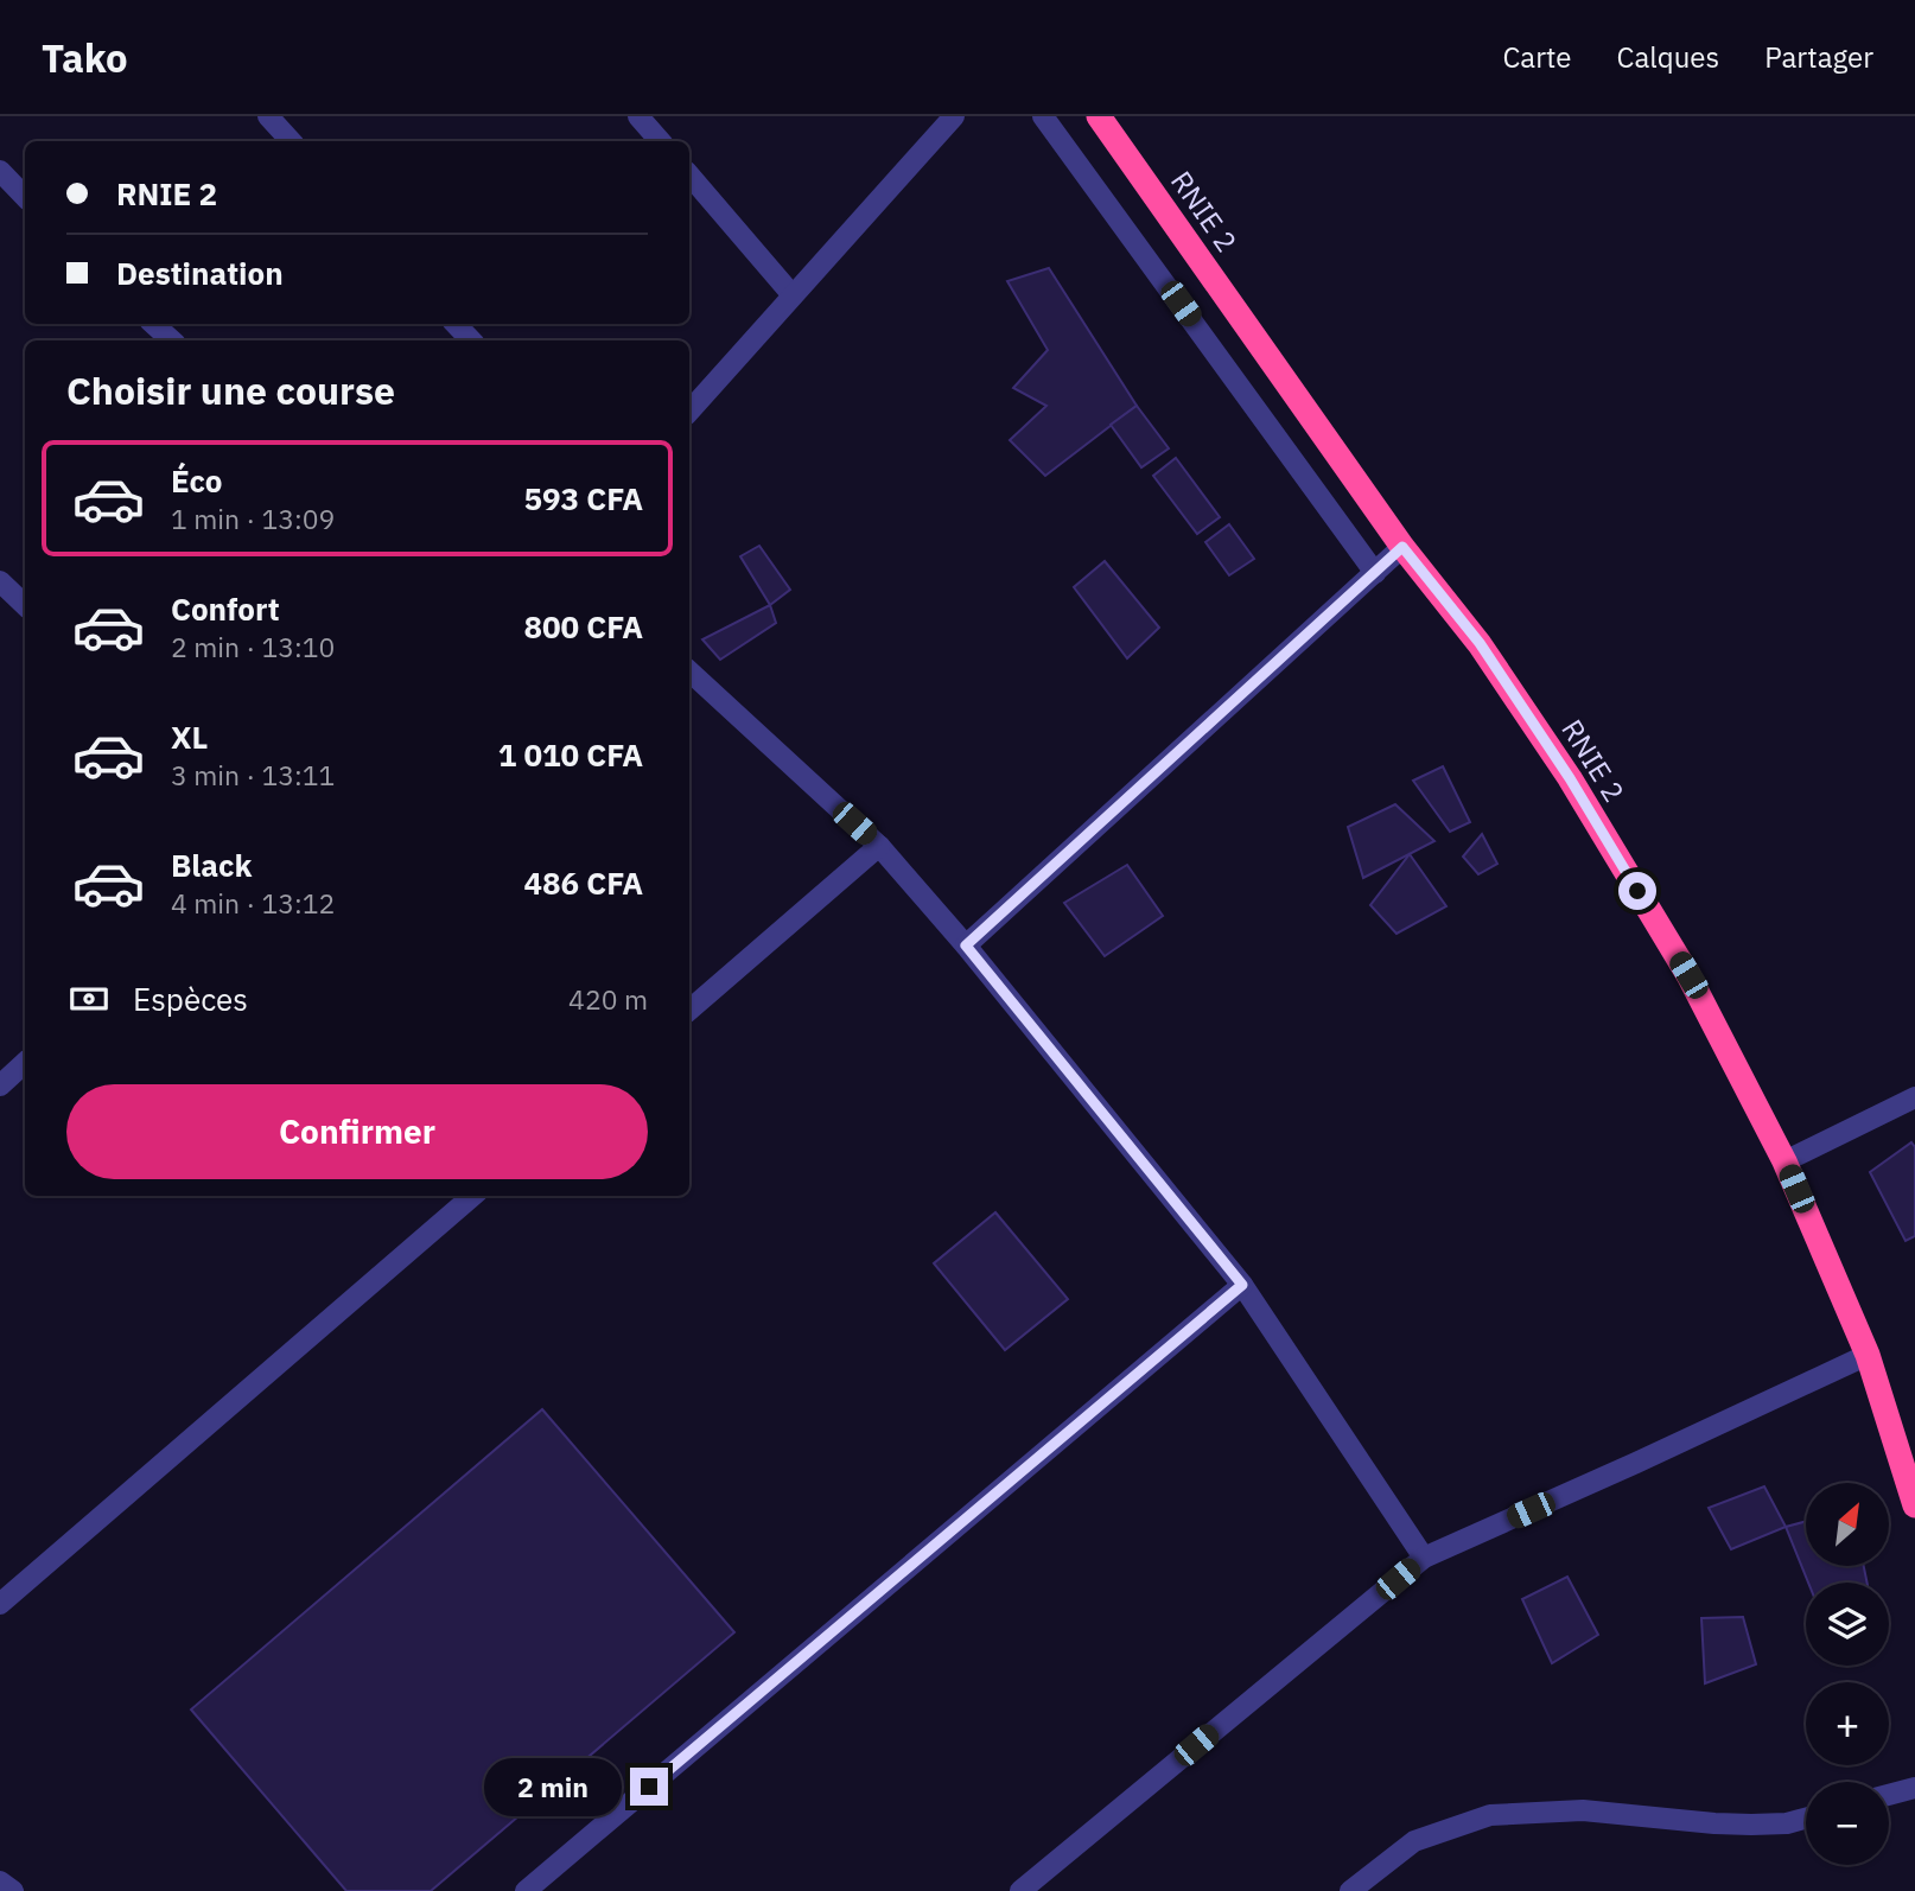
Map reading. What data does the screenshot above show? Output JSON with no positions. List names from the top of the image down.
{
  "streets": {
    "highway": ["RNIE 2"]
  },
  "north": "top right",
  "page": {
    "header": "Tako",
    "nav": ["Carte", "Calques", "Partager"],
    "banner": ["RNIE 2", "Destination"],
    "heading": "Choisir une course",
    "list": [
      {
        "name": "Éco",
        "note": "1 min · 13:09",
        "value": "593 CFA"
      },
      {
        "name": "Confort",
        "note": "2 min · 13:10",
        "value": "800 CFA"
      },
      {
        "name": "XL",
        "note": "3 min · 13:11",
        "value": "1 010 CFA"
      },
      {
        "name": "Black",
        "note": "4 min · 13:12",
        "value": "486 CFA"
      }
    ],
    "pay": ["Espèces", "420 m"],
    "buttons": "Confirmer",
    "map_buttons": ["+", "−"],
    "bubble": "2 min"
  }
}
